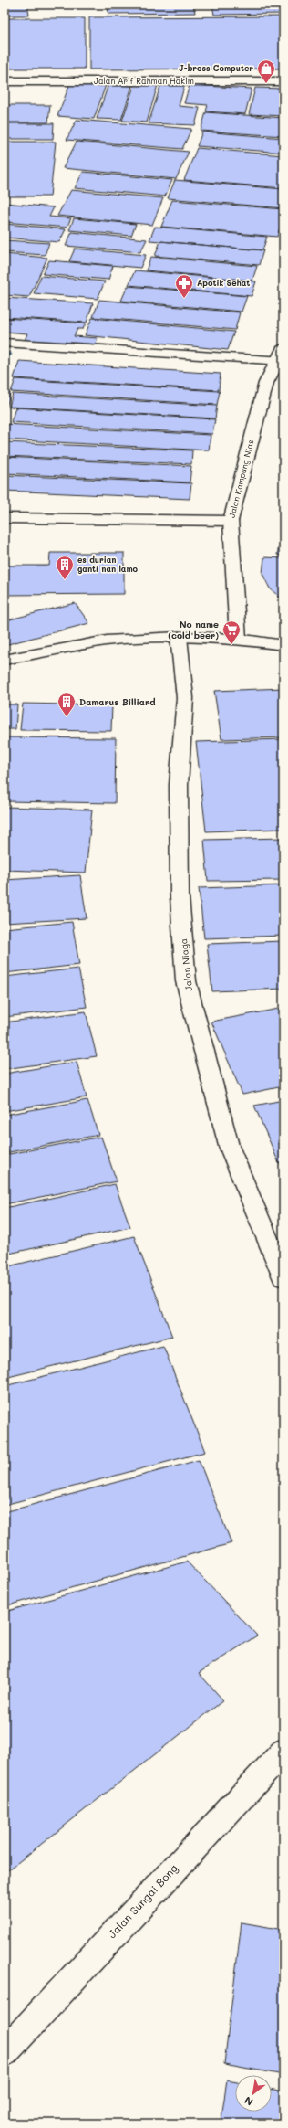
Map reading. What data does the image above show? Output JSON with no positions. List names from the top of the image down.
{
  "streets": {
    "main road": [
      "Jalan Arif Rahman Hakim",
      "Jalan Kampung Nias",
      "Jalan Niaga",
      "Jalan Sungai Bong"
    ]
  },
  "places": {
    "shop": ["J-bross Computer"],
    "pharmacy": ["Apotik Sehat"],
    "building": ["es durian ganti nan lamo", "Damarus Billiard"],
    "supermarket": ["No name (cold beer)"]
  },
  "north": "bottom left"
}
